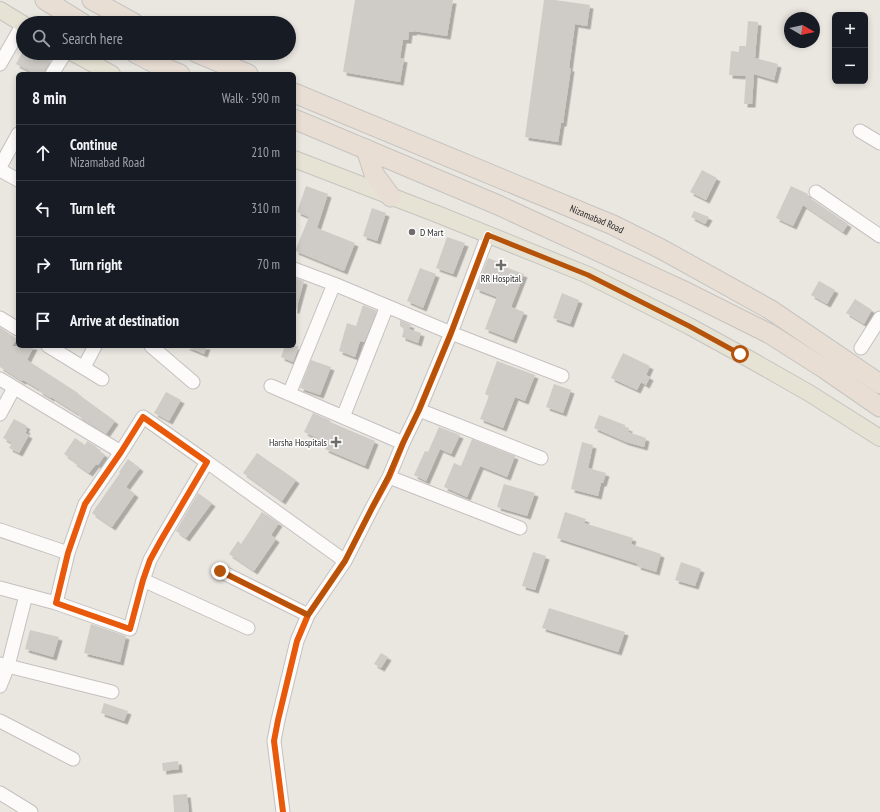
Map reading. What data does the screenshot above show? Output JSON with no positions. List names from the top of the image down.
{
  "streets": {
    "highway": ["Nizamabad Road"]
  },
  "places": {
    "other": ["D Mart"],
    "health": ["RR Hospital", "Harsha Hospitals"]
  },
  "north": "right",
  "page": {
    "map_buttons": ["+", "−"],
    "search": "Search here",
    "heading": ["8 min", "Walk · 590 m"],
    "list": [
      ["Continue", "Nizamabad Road", "210 m"],
      ["Turn left", "310 m"],
      ["Turn right", "70 m"],
      "Arrive at destination"
    ]
  }
}
